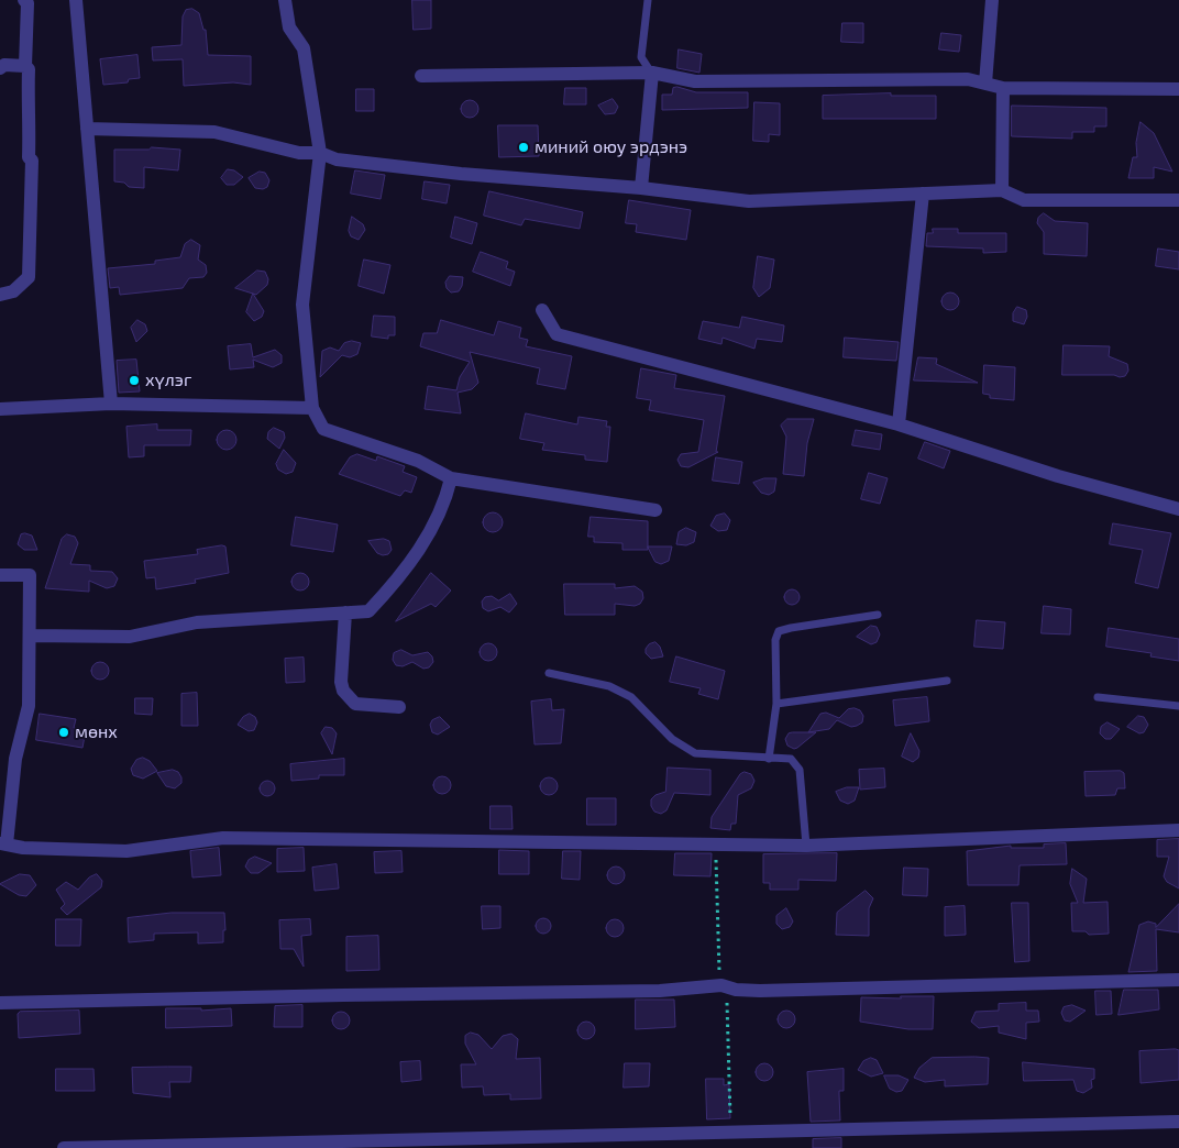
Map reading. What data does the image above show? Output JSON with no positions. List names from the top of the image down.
{
  "places": ["миний оюу эрдэнэ", "хүлэг", "мөнх"]
}
